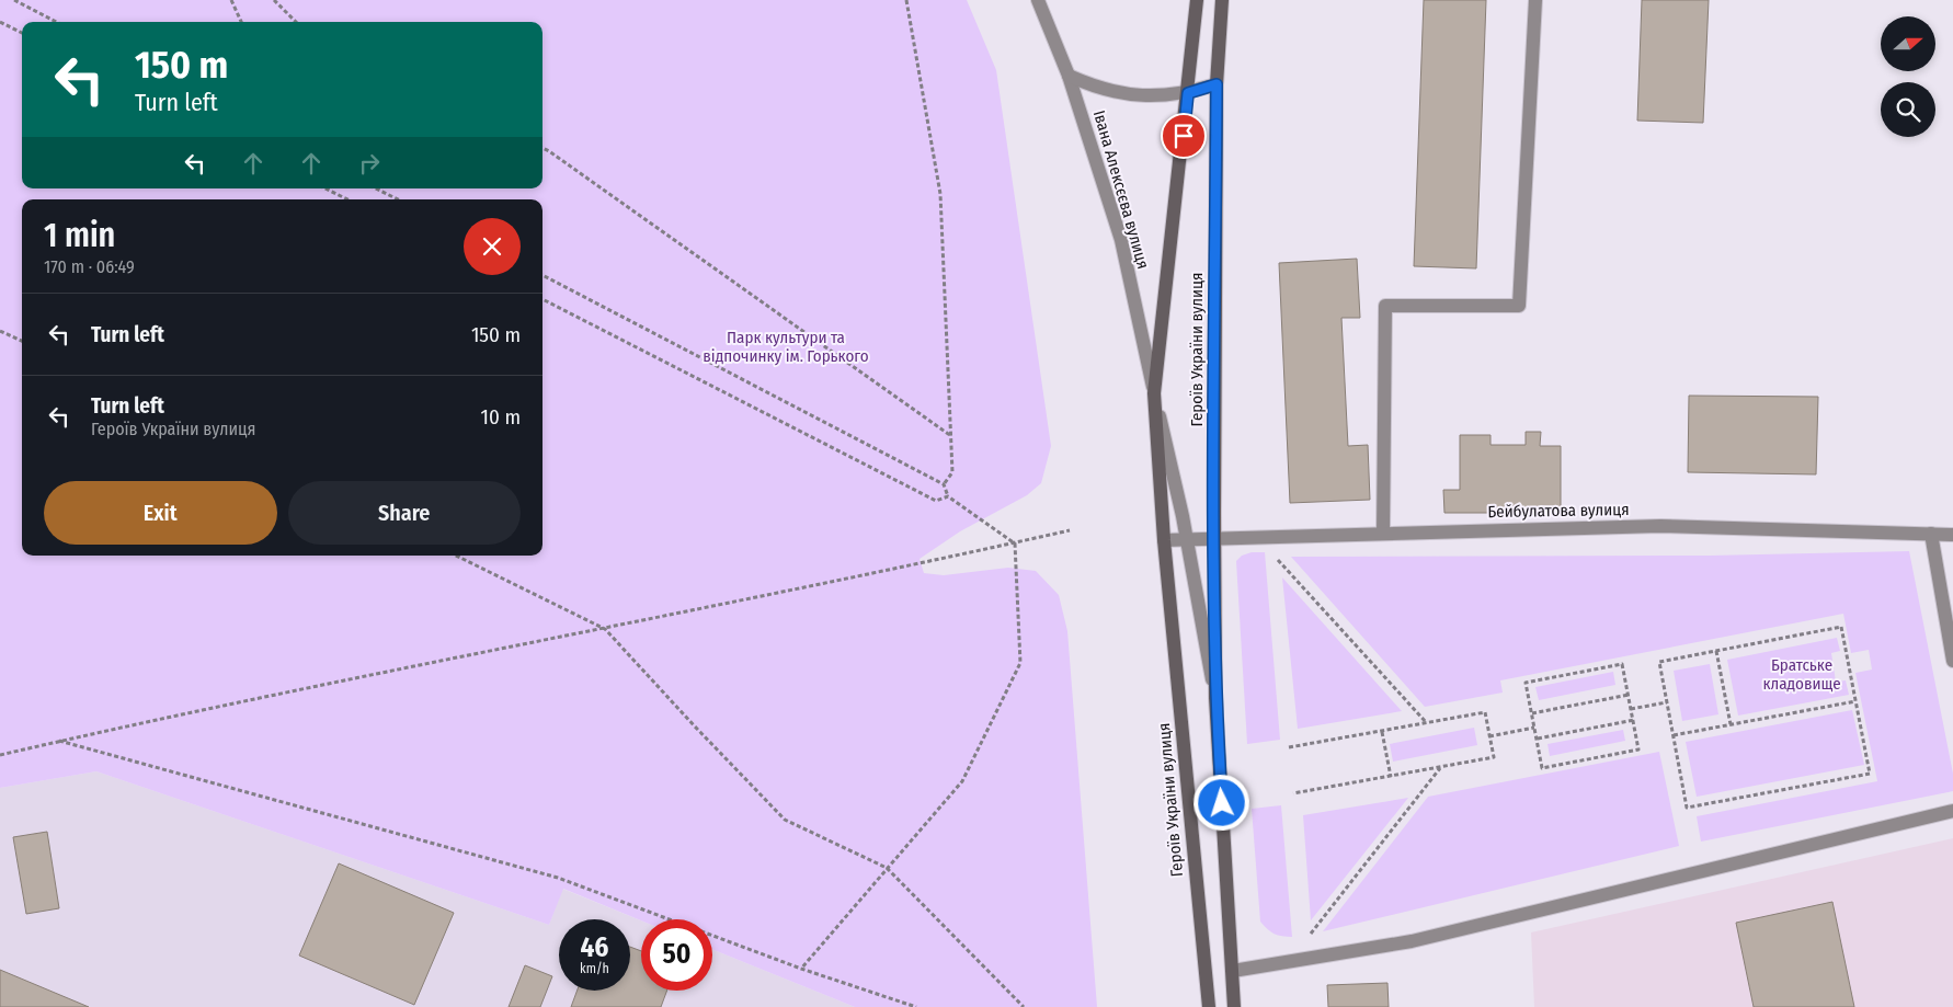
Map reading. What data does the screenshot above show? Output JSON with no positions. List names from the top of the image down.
{
  "streets": {
    "main road": ["Героїв України вулиця"],
    "street": ["Івана Алексєєва вулиця", "Бейбулатова вулиця"]
  },
  "crossings": [
    ["Івана Алексєєва вулиця", "Героїв України вулиця"],
    ["Героїв України вулиця", "Бейбулатова вулиця"]
  ],
  "parks": ["Парк культури та відпочинку ім. Горького", "Братське кладовище"],
  "north": "right",
  "page": {
    "turn": ["150 m", "Turn left"],
    "heading": ["1 min", "170 m · 06:49"],
    "list": [
      {
        "name": "Turn left",
        "value": "150 m"
      },
      {
        "name": "Turn left",
        "note": "Героїв України вулиця",
        "value": "10 m"
      }
    ],
    "buttons": ["Exit", "Share"],
    "speed": "46 km/h",
    "limit": "50"
  }
}
